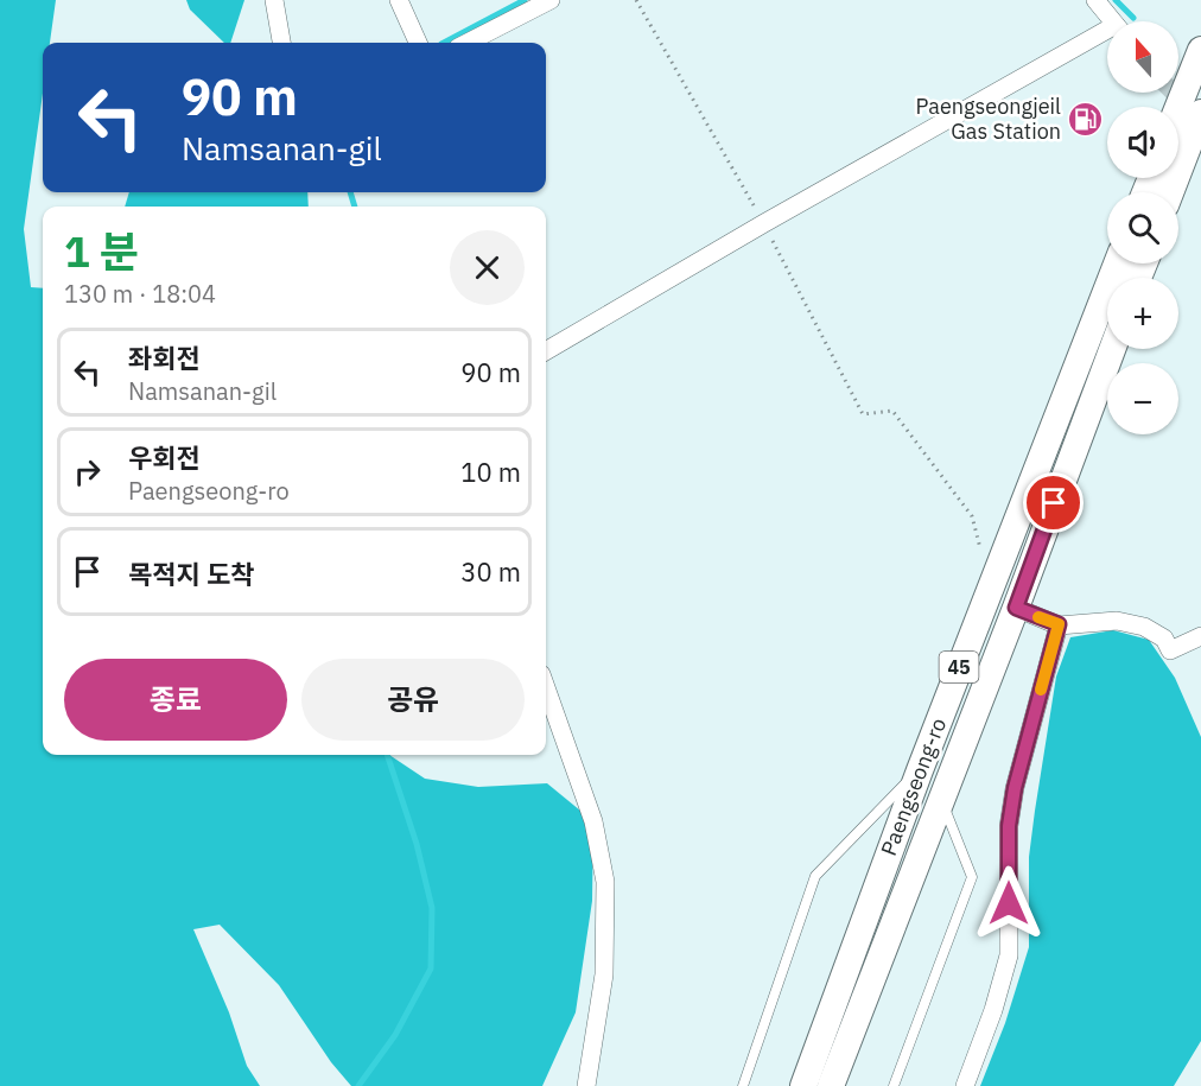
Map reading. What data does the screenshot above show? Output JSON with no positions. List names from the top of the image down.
{
  "streets": {
    "main road": ["45", "Paengseong-ro"]
  },
  "places": {
    "fuel station": ["Paengseongjeil Gas Station"]
  },
  "north": "top",
  "page": {
    "map_buttons": ["+", "−"],
    "turn": ["90 m", "Namsanan-gil"],
    "heading": ["1 분", "130 m · 18:04"],
    "list": [
      {
        "name": "좌회전",
        "note": "Namsanan-gil",
        "value": "90 m"
      },
      {
        "name": "우회전",
        "note": "Paengseong-ro",
        "value": "10 m"
      },
      {
        "name": "목적지 도착",
        "value": "30 m"
      }
    ],
    "buttons": ["종료", "공유"]
  }
}
